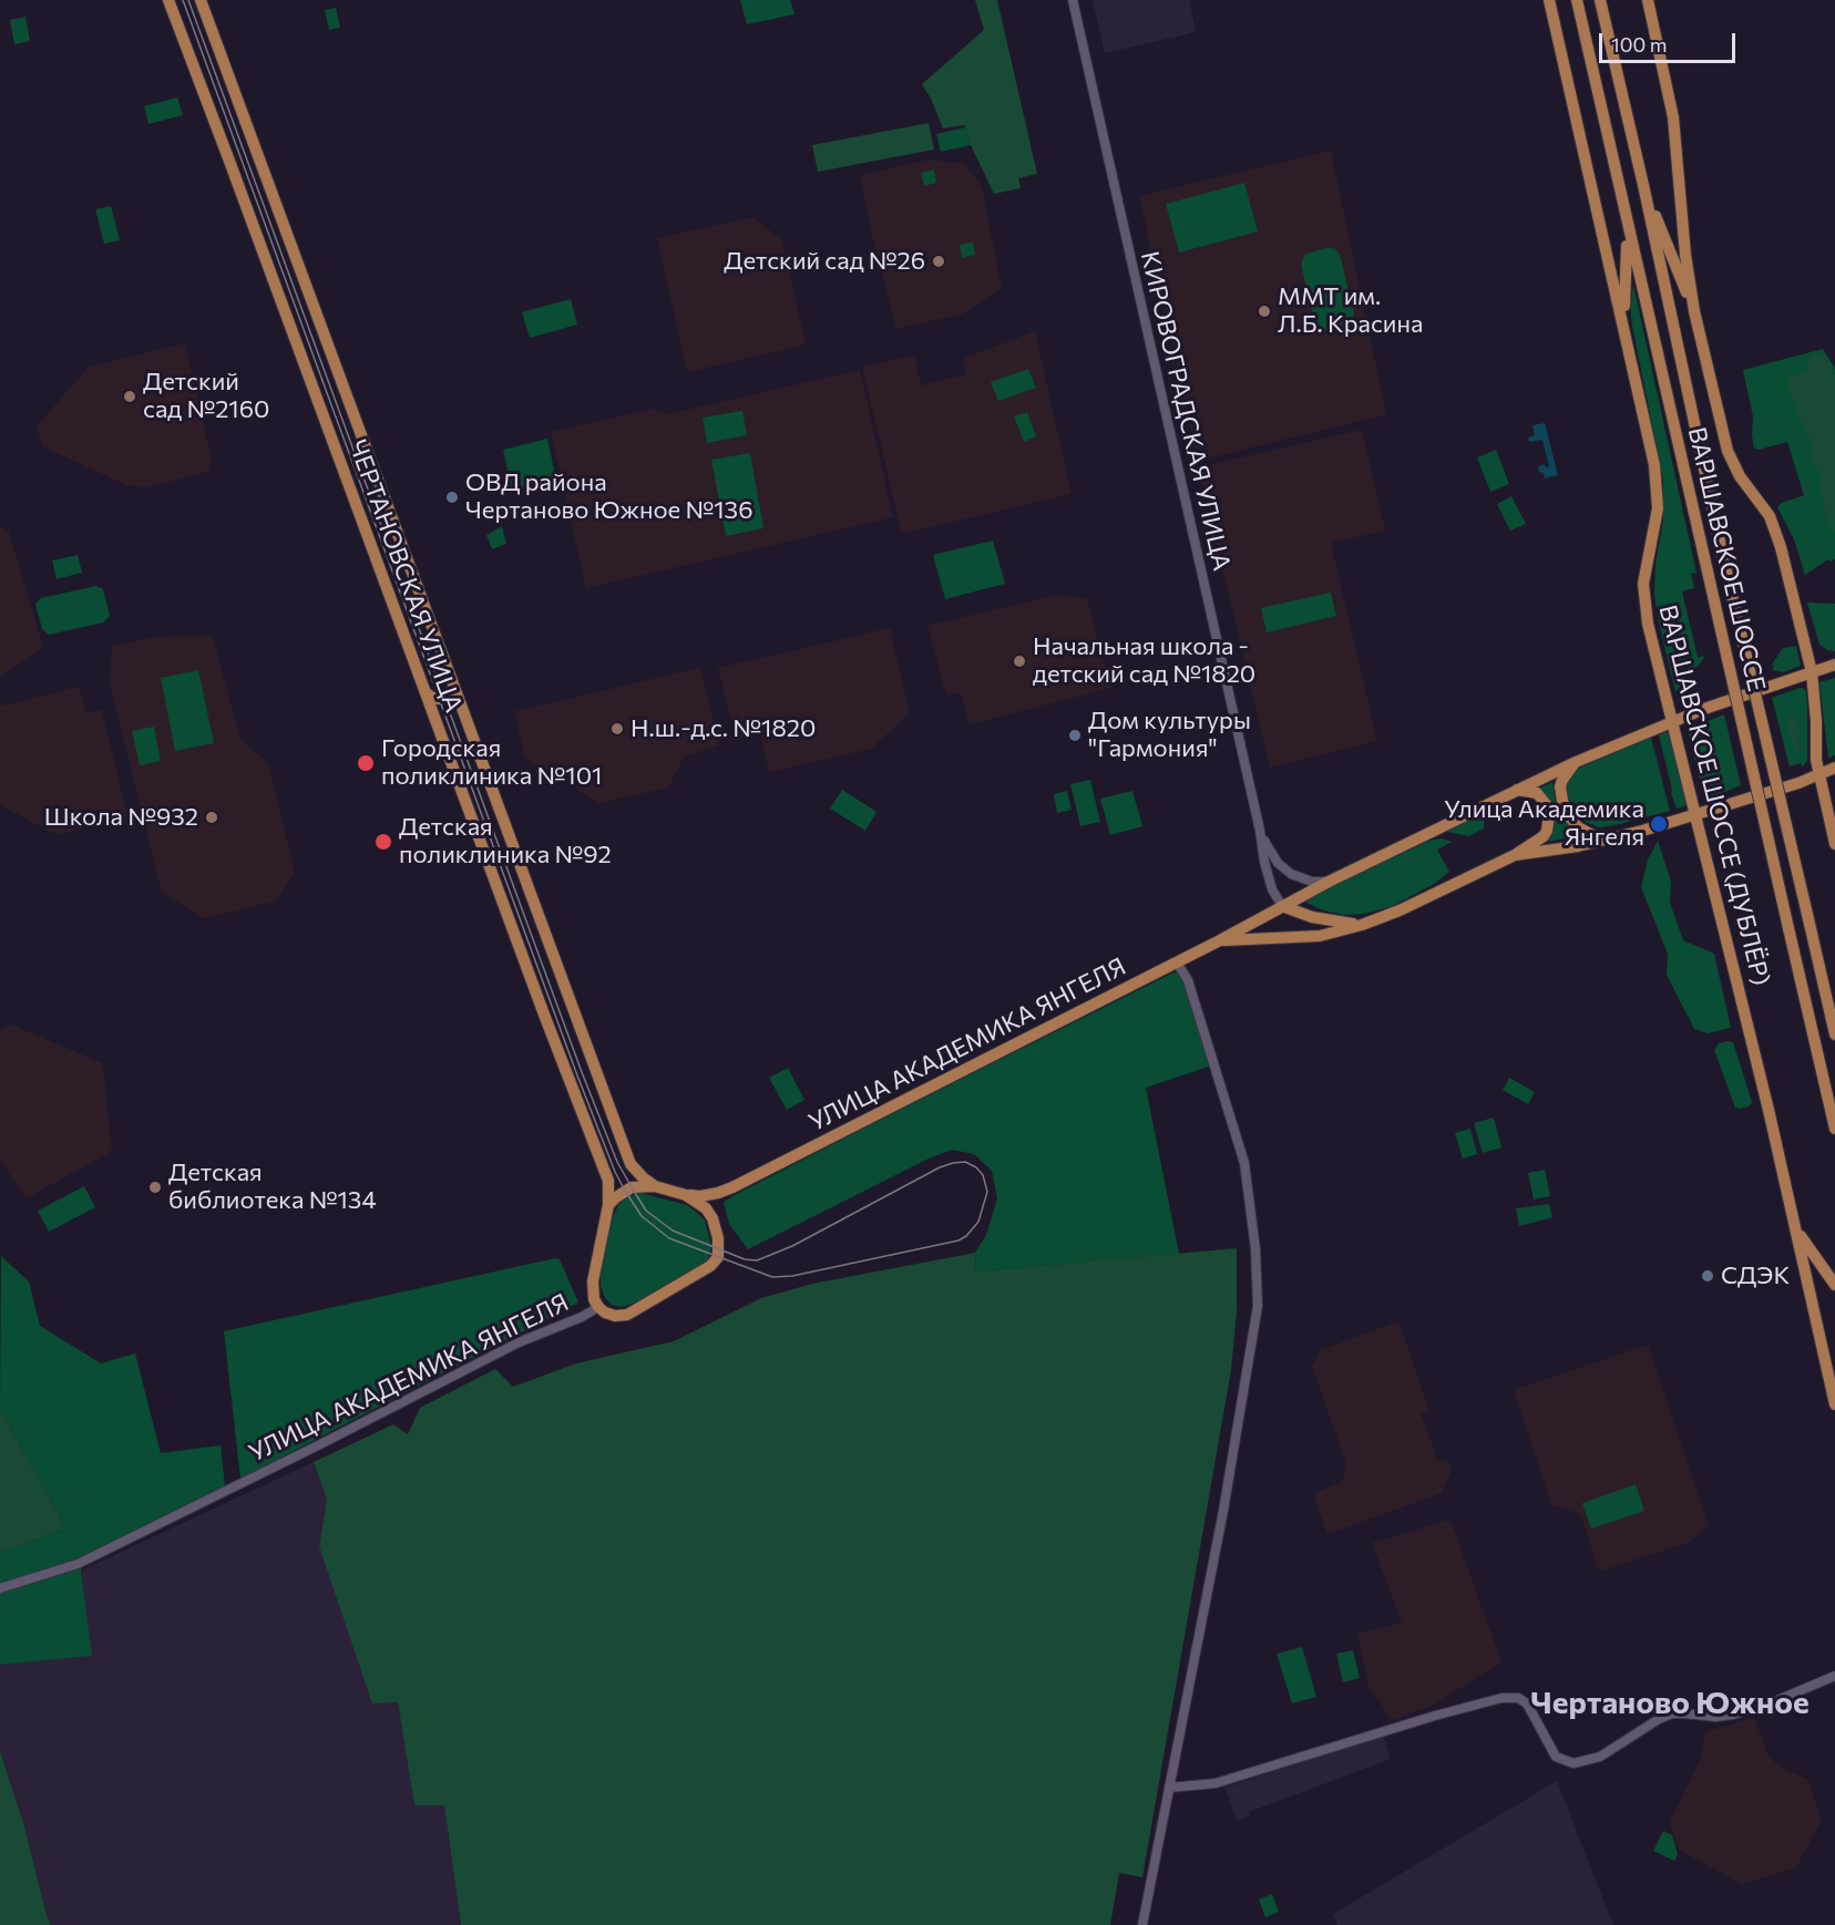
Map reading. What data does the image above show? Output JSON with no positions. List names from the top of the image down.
{
  "streets": {
    "main road": [
      "ВАРШАВСКОЕ ШОССЕ",
      "ЧЕРТАНОВСКАЯ УЛИЦА",
      "ВАРШАВСКОЕ ШОССЕ (ДУБЛЁР)",
      "УЛИЦА АКАДЕМИКА ЯНГЕЛЯ"
    ],
    "street": ["КИРОВОГРАДСКАЯ УЛИЦА"]
  },
  "crossings": [
    ["КИРОВОГРАДСКАЯ УЛИЦА", "УЛИЦА АКАДЕМИКА ЯНГЕЛЯ"],
    ["ЧЕРТАНОВСКАЯ УЛИЦА", "УЛИЦА АКАДЕМИКА ЯНГЕЛЯ"],
    ["ВАРШАВСКОЕ ШОССЕ (ДУБЛЁР)", "УЛИЦА АКАДЕМИКА ЯНГЕЛЯ"]
  ],
  "districts": ["Чертаново Южное"],
  "places": [
    "Детский сад №26",
    "ММТ им. Л.Б. Красина",
    "Детский сад №2160",
    "ОВД района Чертаново Южное №136",
    "Начальная школа - детский сад №1820",
    "Н.ш.-д.с. №1820",
    "Дом культуры \"Гармония\"",
    "Городская поликлиника №101",
    "Школа №932",
    "Улица Академика Янгеля",
    "Детская поликлиника №92",
    "Детская библиотека №134",
    "СДЭК"
  ],
  "scale_bar": "100 m"
}
